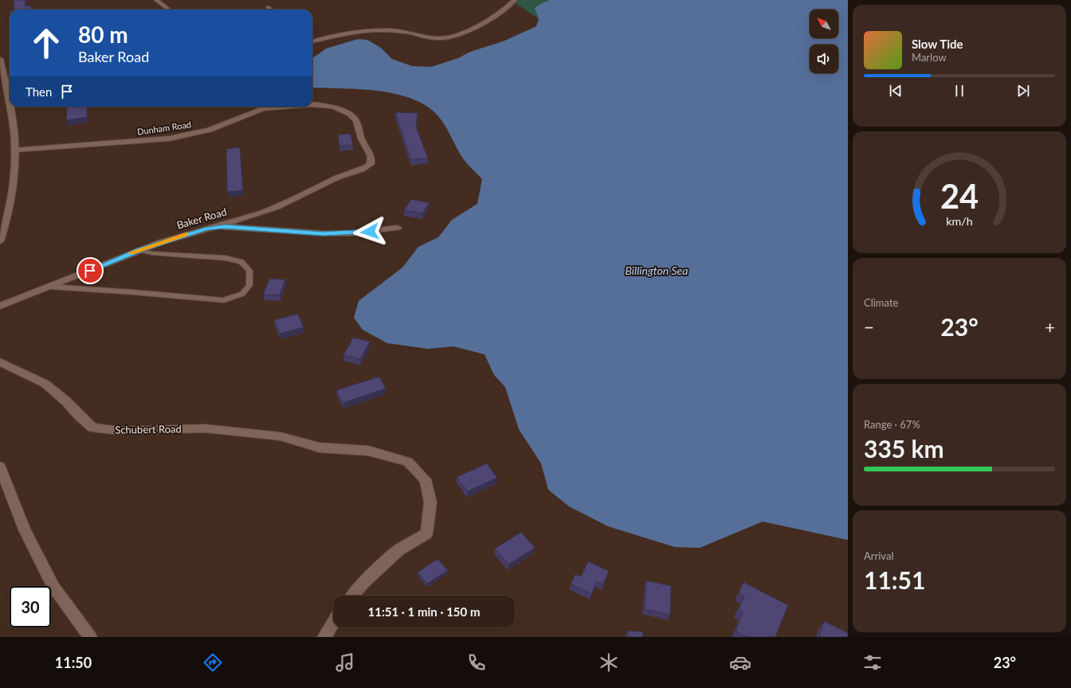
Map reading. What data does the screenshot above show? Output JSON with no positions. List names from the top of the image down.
{
  "streets": {
    "street": ["Dunham Road", "Baker Road", "Schubert Road"]
  },
  "crossings": [
    ["Dunham Road", "Baker Road"]
  ],
  "water": ["Billington Sea"],
  "north": "top left",
  "page": {
    "turn": ["80 m", "Baker Road"],
    "song": ["Slow Tide", "Marlow"],
    "then": "Then",
    "tile": [
      "Climate",
      ["Range · 67%", "335 km"],
      ["Arrival", "11:51"]
    ],
    "heat": ["−", "23°", "+"],
    "limit": "30",
    "trip": "11:51 · 1 min · 150 m",
    "tabs": ["11:50", "23°"],
    "gauge": ["24", "km/h"]
  }
}
